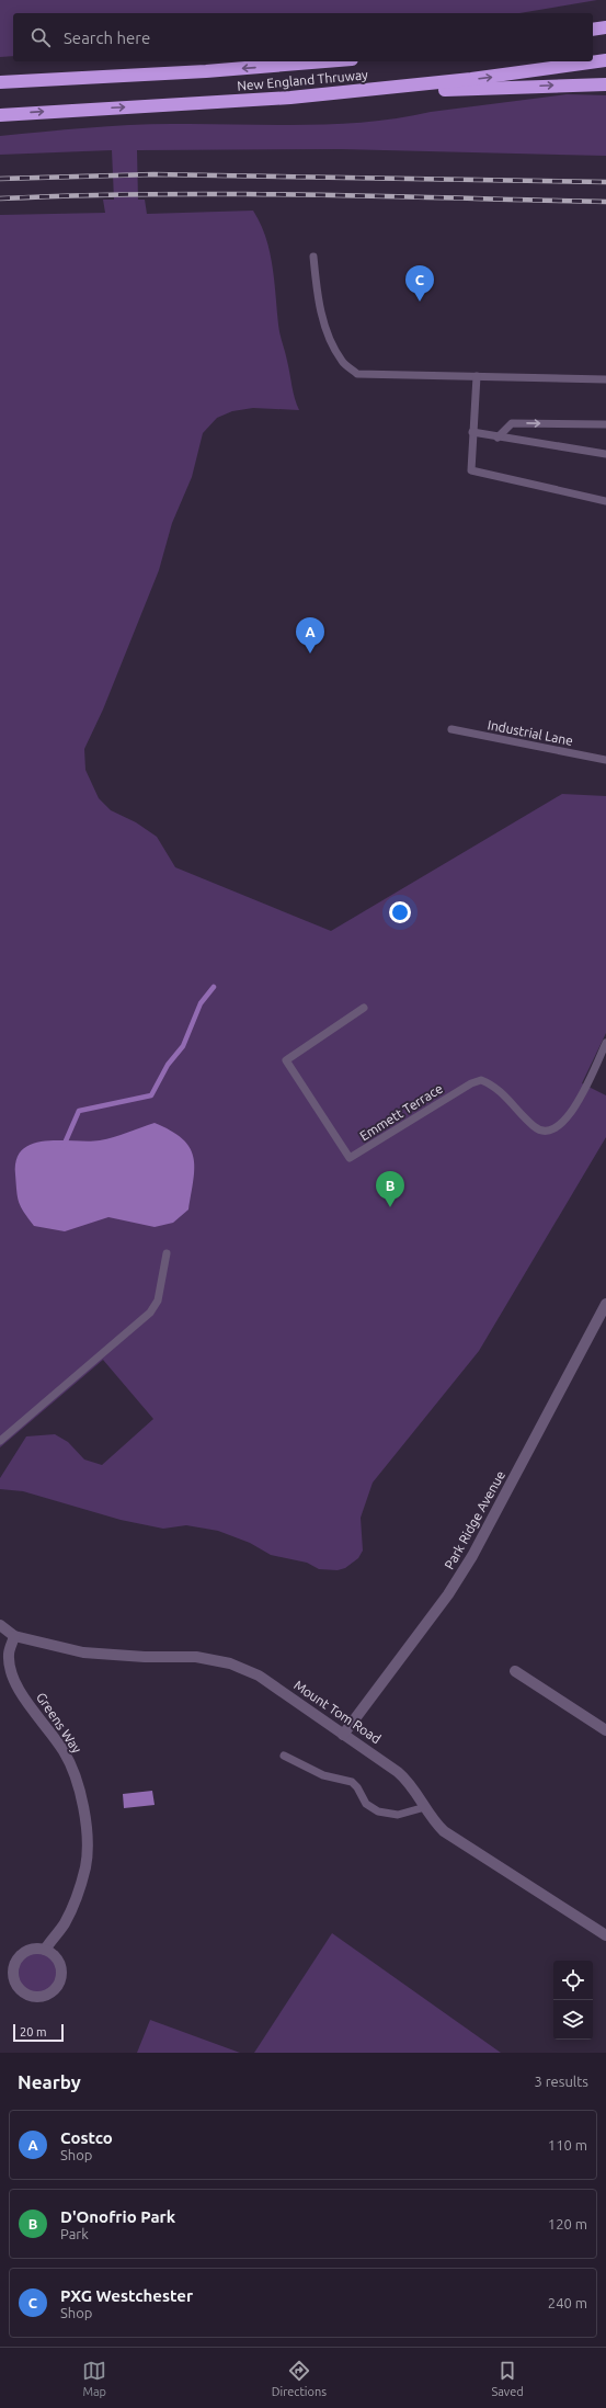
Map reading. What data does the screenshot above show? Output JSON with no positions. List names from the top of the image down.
{
  "streets": {
    "highway": ["New England Thruway"],
    "street": ["Park Ridge Avenue", "Mount Tom Road", "Greens Way"],
    "lane": ["Industrial Lane", "Emmett Terrace"]
  },
  "crossings": [
    ["Park Ridge Avenue", "Mount Tom Road"],
    ["Mount Tom Road", "Greens Way"]
  ],
  "scale_bar": "20 m",
  "page": {
    "search": "Search here",
    "pins": ["C", "A", "B"],
    "scale": "20 m",
    "heading": ["Nearby", "3 results"],
    "list": [
      {
        "mark": "A",
        "name": "Costco",
        "note": "Shop",
        "value": "110 m"
      },
      {
        "mark": "B",
        "name": "D'Onofrio Park",
        "note": "Park",
        "value": "120 m"
      },
      {
        "mark": "C",
        "name": "PXG Westchester",
        "note": "Shop",
        "value": "240 m"
      }
    ],
    "nav": ["Map", "Directions", "Saved"]
  }
}
